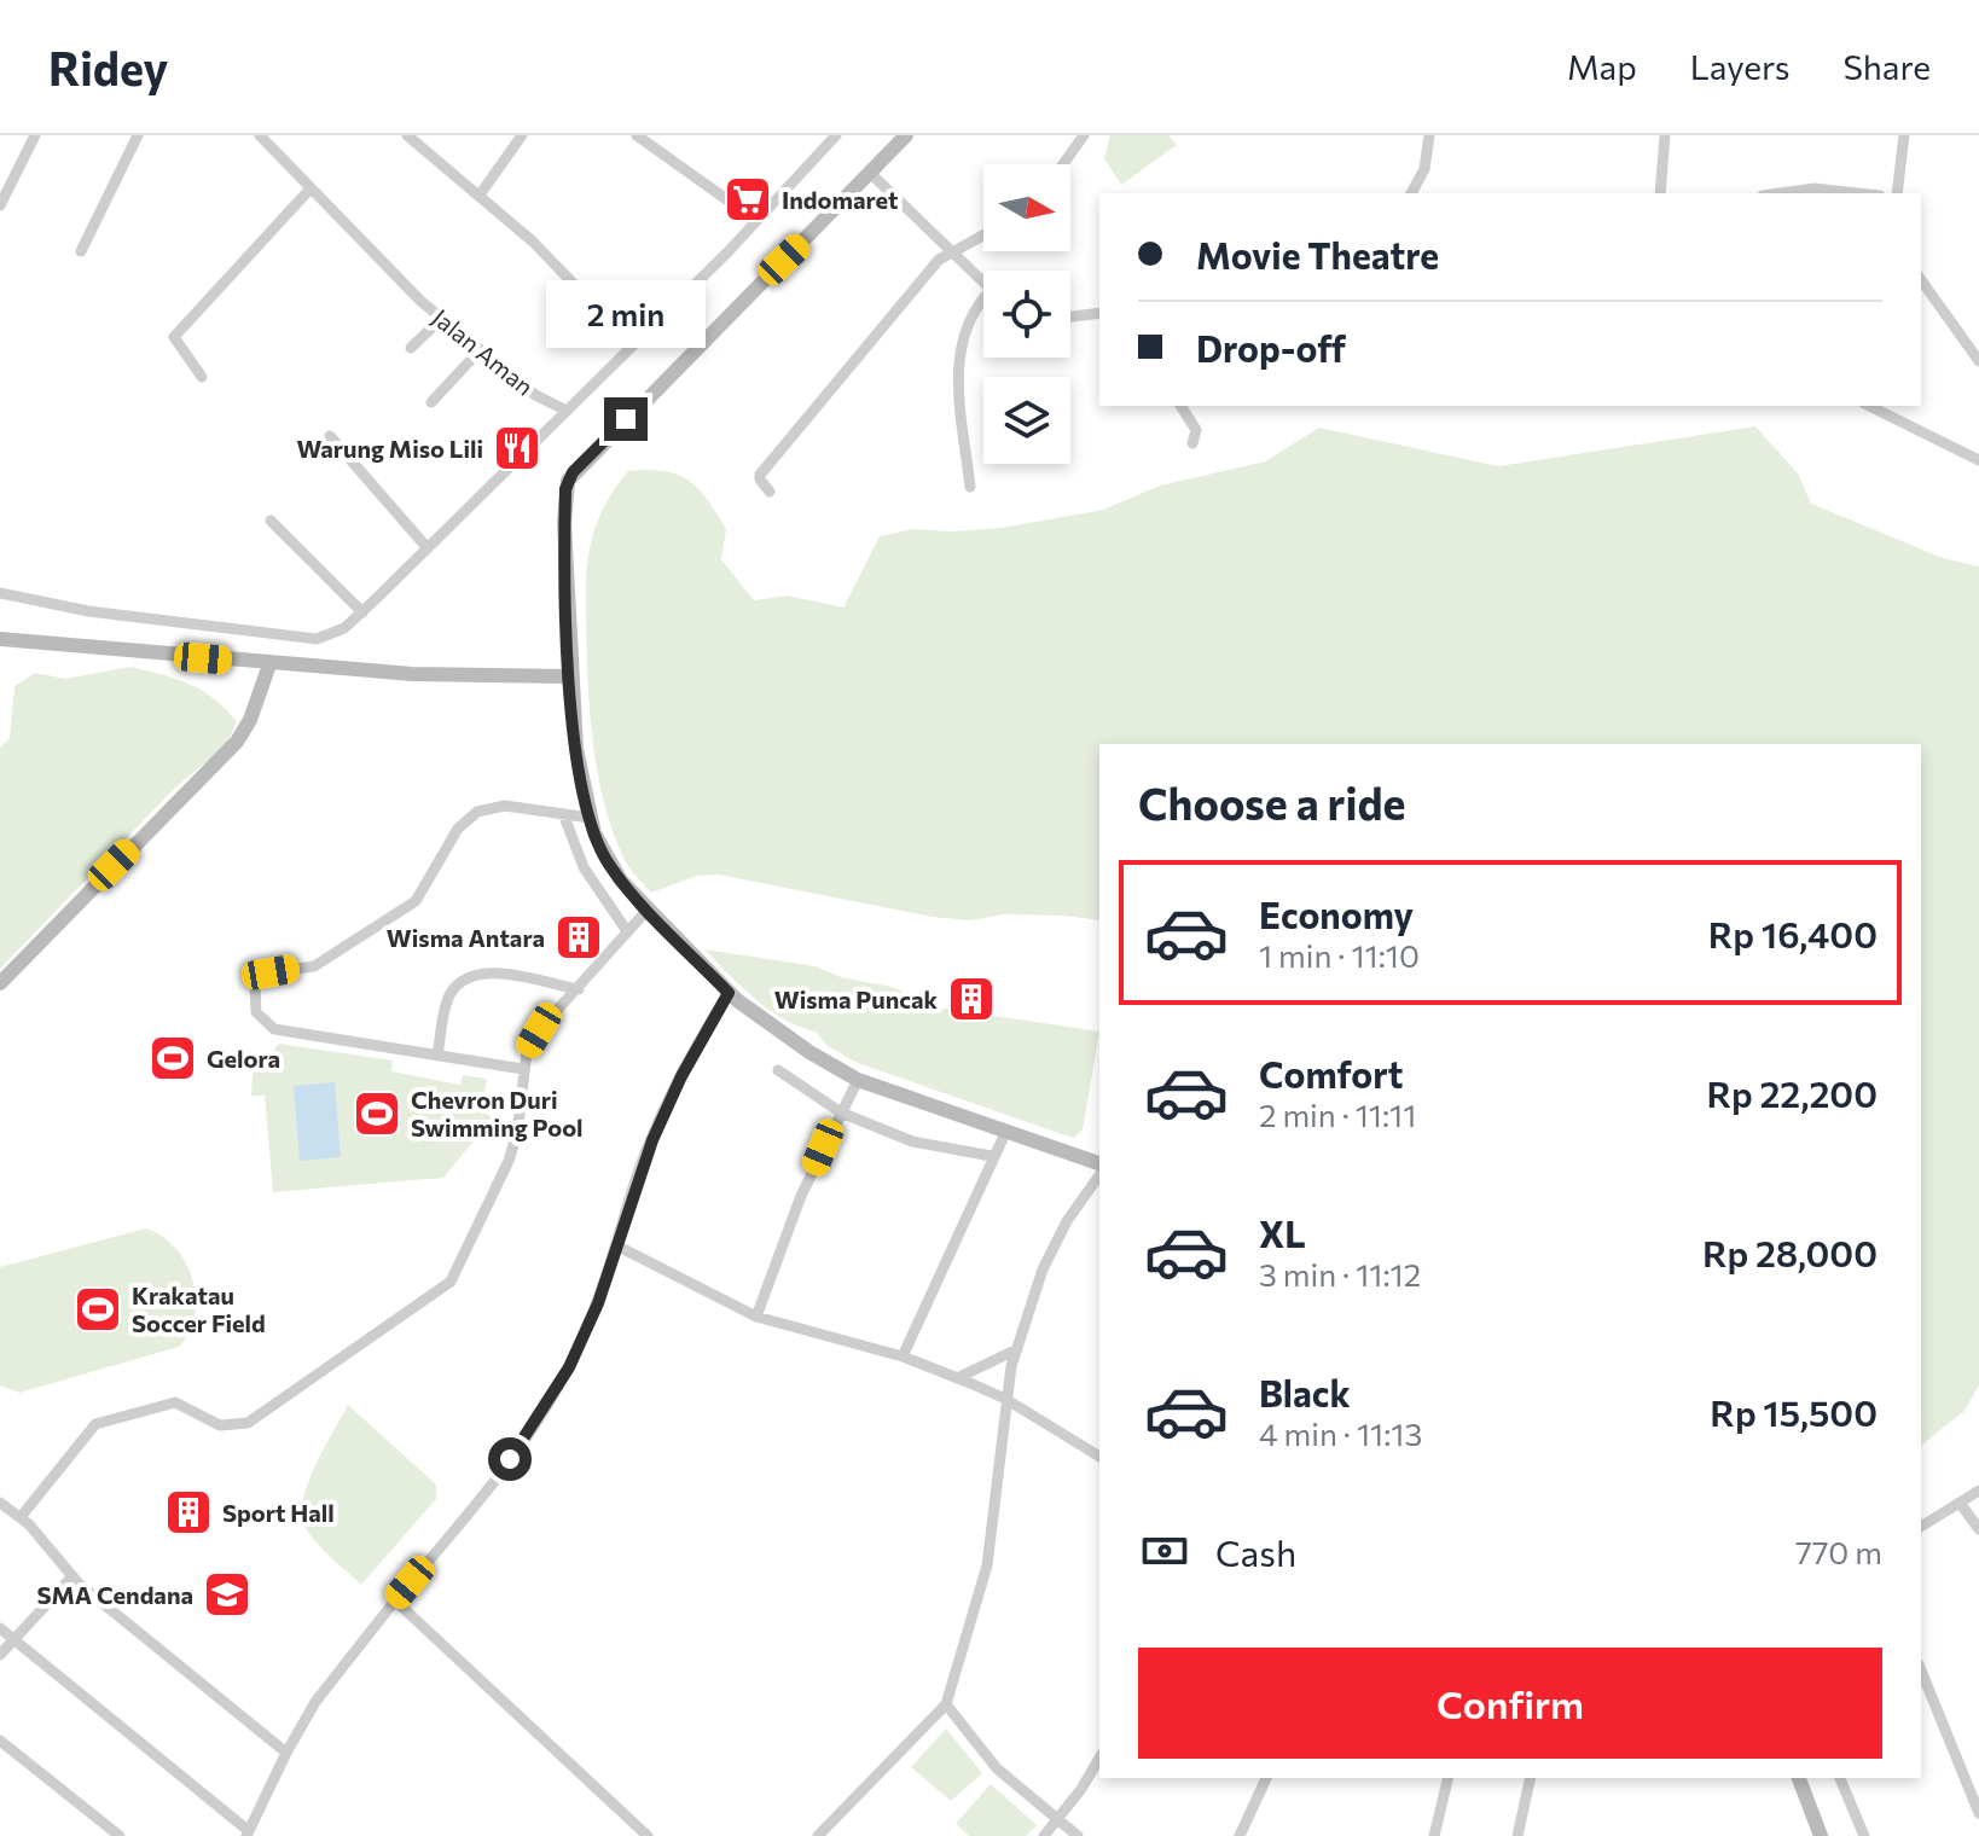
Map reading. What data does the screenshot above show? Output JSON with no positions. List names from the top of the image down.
{
  "streets": {
    "street": ["Jalan Aman"]
  },
  "places": {
    "supermarket": ["Indomaret"],
    "restaurant": ["Warung Miso Lili"],
    "building": ["Wisma Antara", "Wisma Puncak", "Sport Hall"],
    "sports": ["Gelora", "Chevron Duri Swimming Pool", "Krakatau Soccer Field"],
    "school or university": ["SMA Cendana"]
  },
  "north": "right",
  "page": {
    "header": "Ridey",
    "nav": ["Map", "Layers", "Share"],
    "banner": ["Movie Theatre", "Drop-off"],
    "bubble": "2 min",
    "heading": "Choose a ride",
    "list": [
      {
        "name": "Economy",
        "note": "1 min · 11:10",
        "value": "Rp 16,400"
      },
      {
        "name": "Comfort",
        "note": "2 min · 11:11",
        "value": "Rp 22,200"
      },
      {
        "name": "XL",
        "note": "3 min · 11:12",
        "value": "Rp 28,000"
      },
      {
        "name": "Black",
        "note": "4 min · 11:13",
        "value": "Rp 15,500"
      }
    ],
    "pay": ["Cash", "770 m"],
    "buttons": "Confirm"
  }
}
